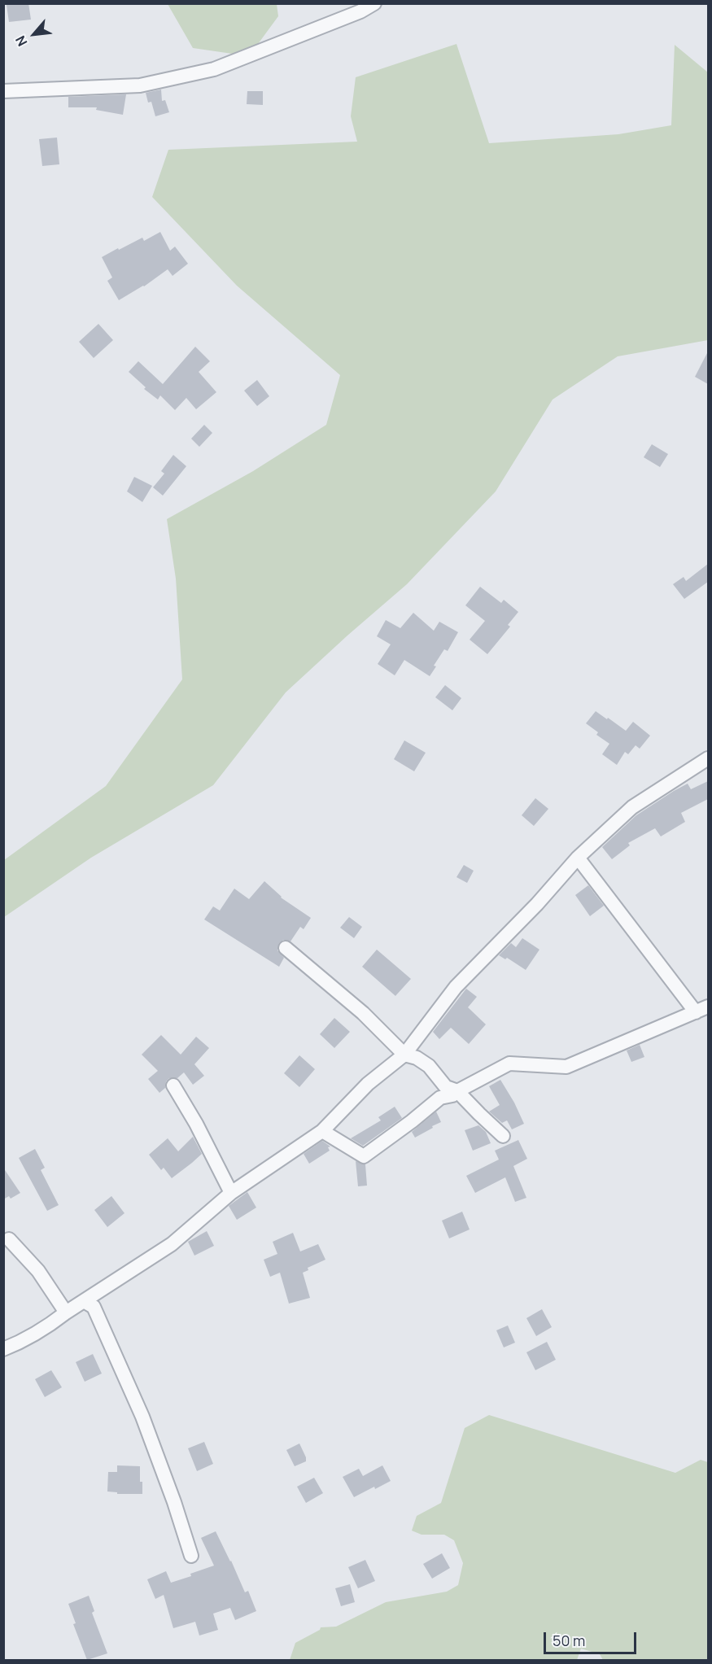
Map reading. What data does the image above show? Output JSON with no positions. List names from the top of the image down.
{
  "scale_bar": "50 m",
  "north": "bottom left"
}
